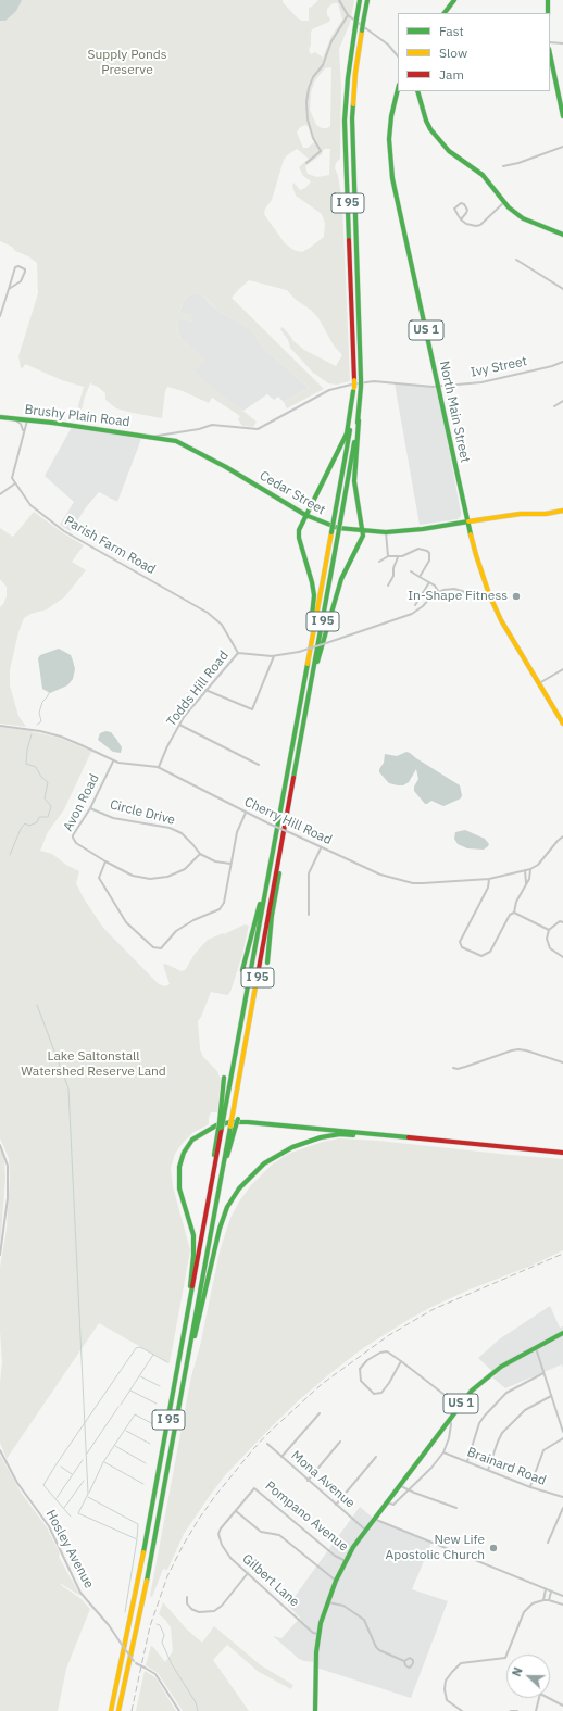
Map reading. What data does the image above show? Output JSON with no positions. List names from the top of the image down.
{
  "streets": {
    "main road": [
      "I 95",
      "US 1",
      "North Main Street",
      "Brushy Plain Road",
      "Cedar Street"
    ],
    "street": [
      "Ivy Street",
      "Parish Farm Road",
      "Todds Hill Road",
      "Avon Road",
      "Circle Drive",
      "Cherry Hill Road",
      "Brainard Road",
      "Mona Avenue",
      "Pompano Avenue",
      "Hosley Avenue",
      "Gilbert Lane"
    ]
  },
  "crossings": [
    ["US 1", "Mona Avenue"],
    ["US 1", "Pompano Avenue"],
    ["US 1", "Gilbert Lane"],
    ["Ivy Street", "North Main Street"],
    ["Ivy Street", "Brushy Plain Road"],
    ["Ivy Street", "Cedar Street"],
    ["North Main Street", "Cedar Street"],
    ["Brushy Plain Road", "Cedar Street"],
    ["Parish Farm Road", "Todds Hill Road"],
    ["Todds Hill Road", "Cherry Hill Road"],
    ["Avon Road", "Circle Drive"],
    ["Avon Road", "Cherry Hill Road"],
    ["Pompano Avenue", "Gilbert Lane"]
  ],
  "parks": ["Supply Ponds Preserve", "Lake Saltonstall Watershed Reserve Land"],
  "places": ["In-Shape Fitness", "New Life Apostolic Church"],
  "legend": ["Fast", "Slow", "Jam"],
  "north": "left"
}
